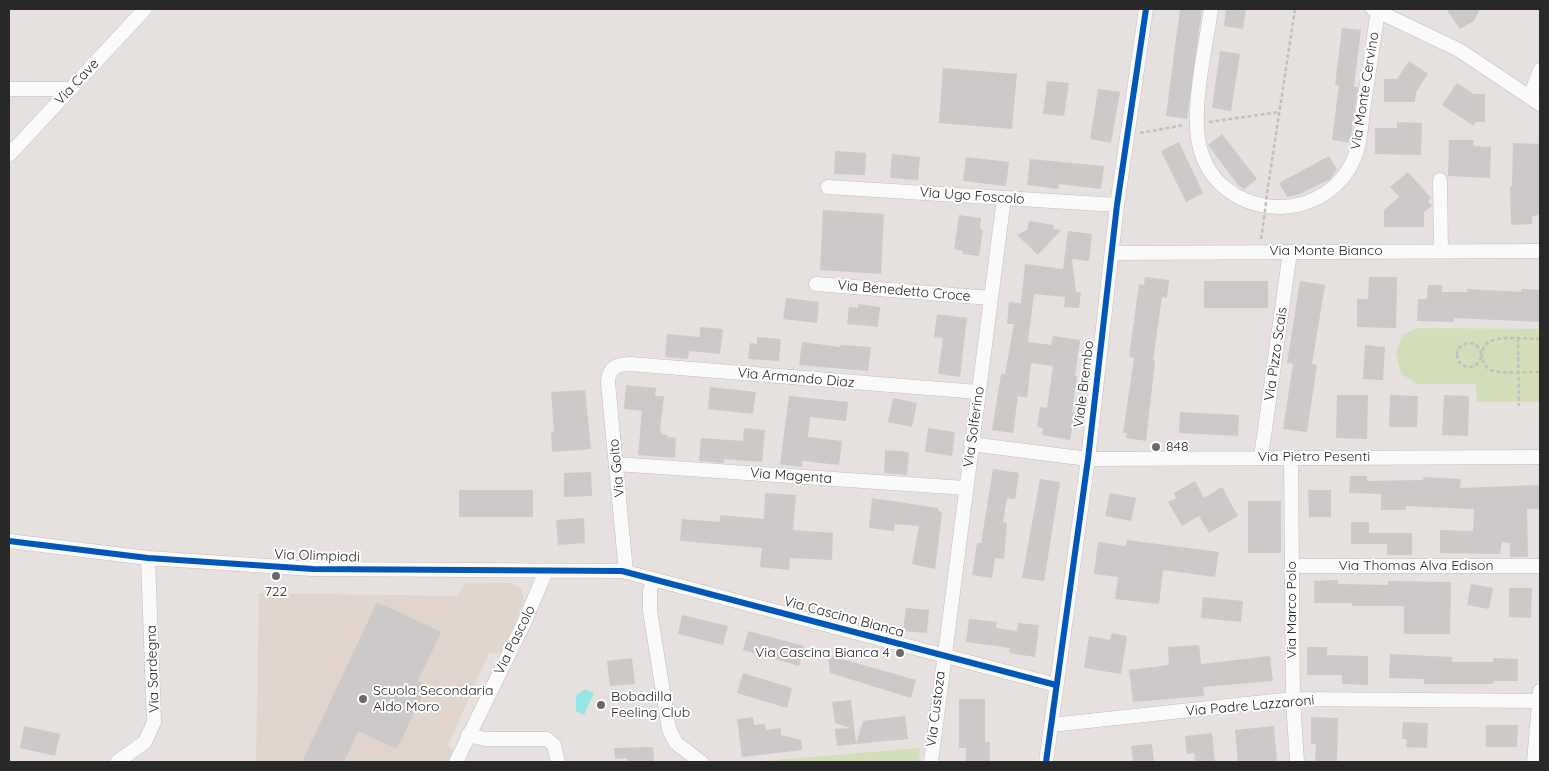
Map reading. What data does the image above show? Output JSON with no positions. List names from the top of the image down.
{
  "streets": {
    "street": [
      "Via Cave",
      "Via Monte Cervino",
      "Via Ugo Foscolo",
      "Via Monte Bianco",
      "Via Benedetto Croce",
      "Via Pizzo Scais",
      "Via Armando Diaz",
      "Viale Brembo",
      "Via Solferino",
      "Via Pietro Pesenti",
      "Via Goito",
      "Via Magenta",
      "Via Olimpiadi",
      "Via Thomas Alva Edison",
      "Via Marco Polo",
      "Via Cascina Bianca",
      "Via Pascolo",
      "Via Sardegna",
      "Via Padre Lazzaroni",
      "Via Custoza"
    ]
  },
  "crossings": [
    ["Via Ugo Foscolo", "Viale Brembo"],
    ["Via Ugo Foscolo", "Via Solferino"],
    ["Via Monte Bianco", "Via Pizzo Scais"],
    ["Via Monte Bianco", "Viale Brembo"],
    ["Via Benedetto Croce", "Via Solferino"],
    ["Via Pizzo Scais", "Via Pietro Pesenti"],
    ["Via Armando Diaz", "Via Solferino"],
    ["Via Armando Diaz", "Via Goito"],
    ["Viale Brembo", "Via Pietro Pesenti"],
    ["Viale Brembo", "Via Cascina Bianca"],
    ["Viale Brembo", "Via Padre Lazzaroni"],
    ["Via Solferino", "Via Pietro Pesenti"],
    ["Via Solferino", "Via Magenta"],
    ["Via Solferino", "Via Cascina Bianca"],
    ["Via Solferino", "Via Custoza"],
    ["Via Pietro Pesenti", "Via Marco Polo"],
    ["Via Goito", "Via Magenta"],
    ["Via Goito", "Via Olimpiadi"],
    ["Via Goito", "Via Cascina Bianca"],
    ["Via Olimpiadi", "Via Cascina Bianca"],
    ["Via Olimpiadi", "Via Pascolo"],
    ["Via Olimpiadi", "Via Sardegna"],
    ["Via Thomas Alva Edison", "Via Marco Polo"],
    ["Via Marco Polo", "Via Padre Lazzaroni"],
    ["Via Cascina Bianca", "Via Custoza"]
  ],
  "places": [
    "848",
    "722",
    "Via Cascina Bianca 4",
    "Scuola Secondaria Aldo Moro",
    "Bobadilla Feeling Club"
  ]
}
